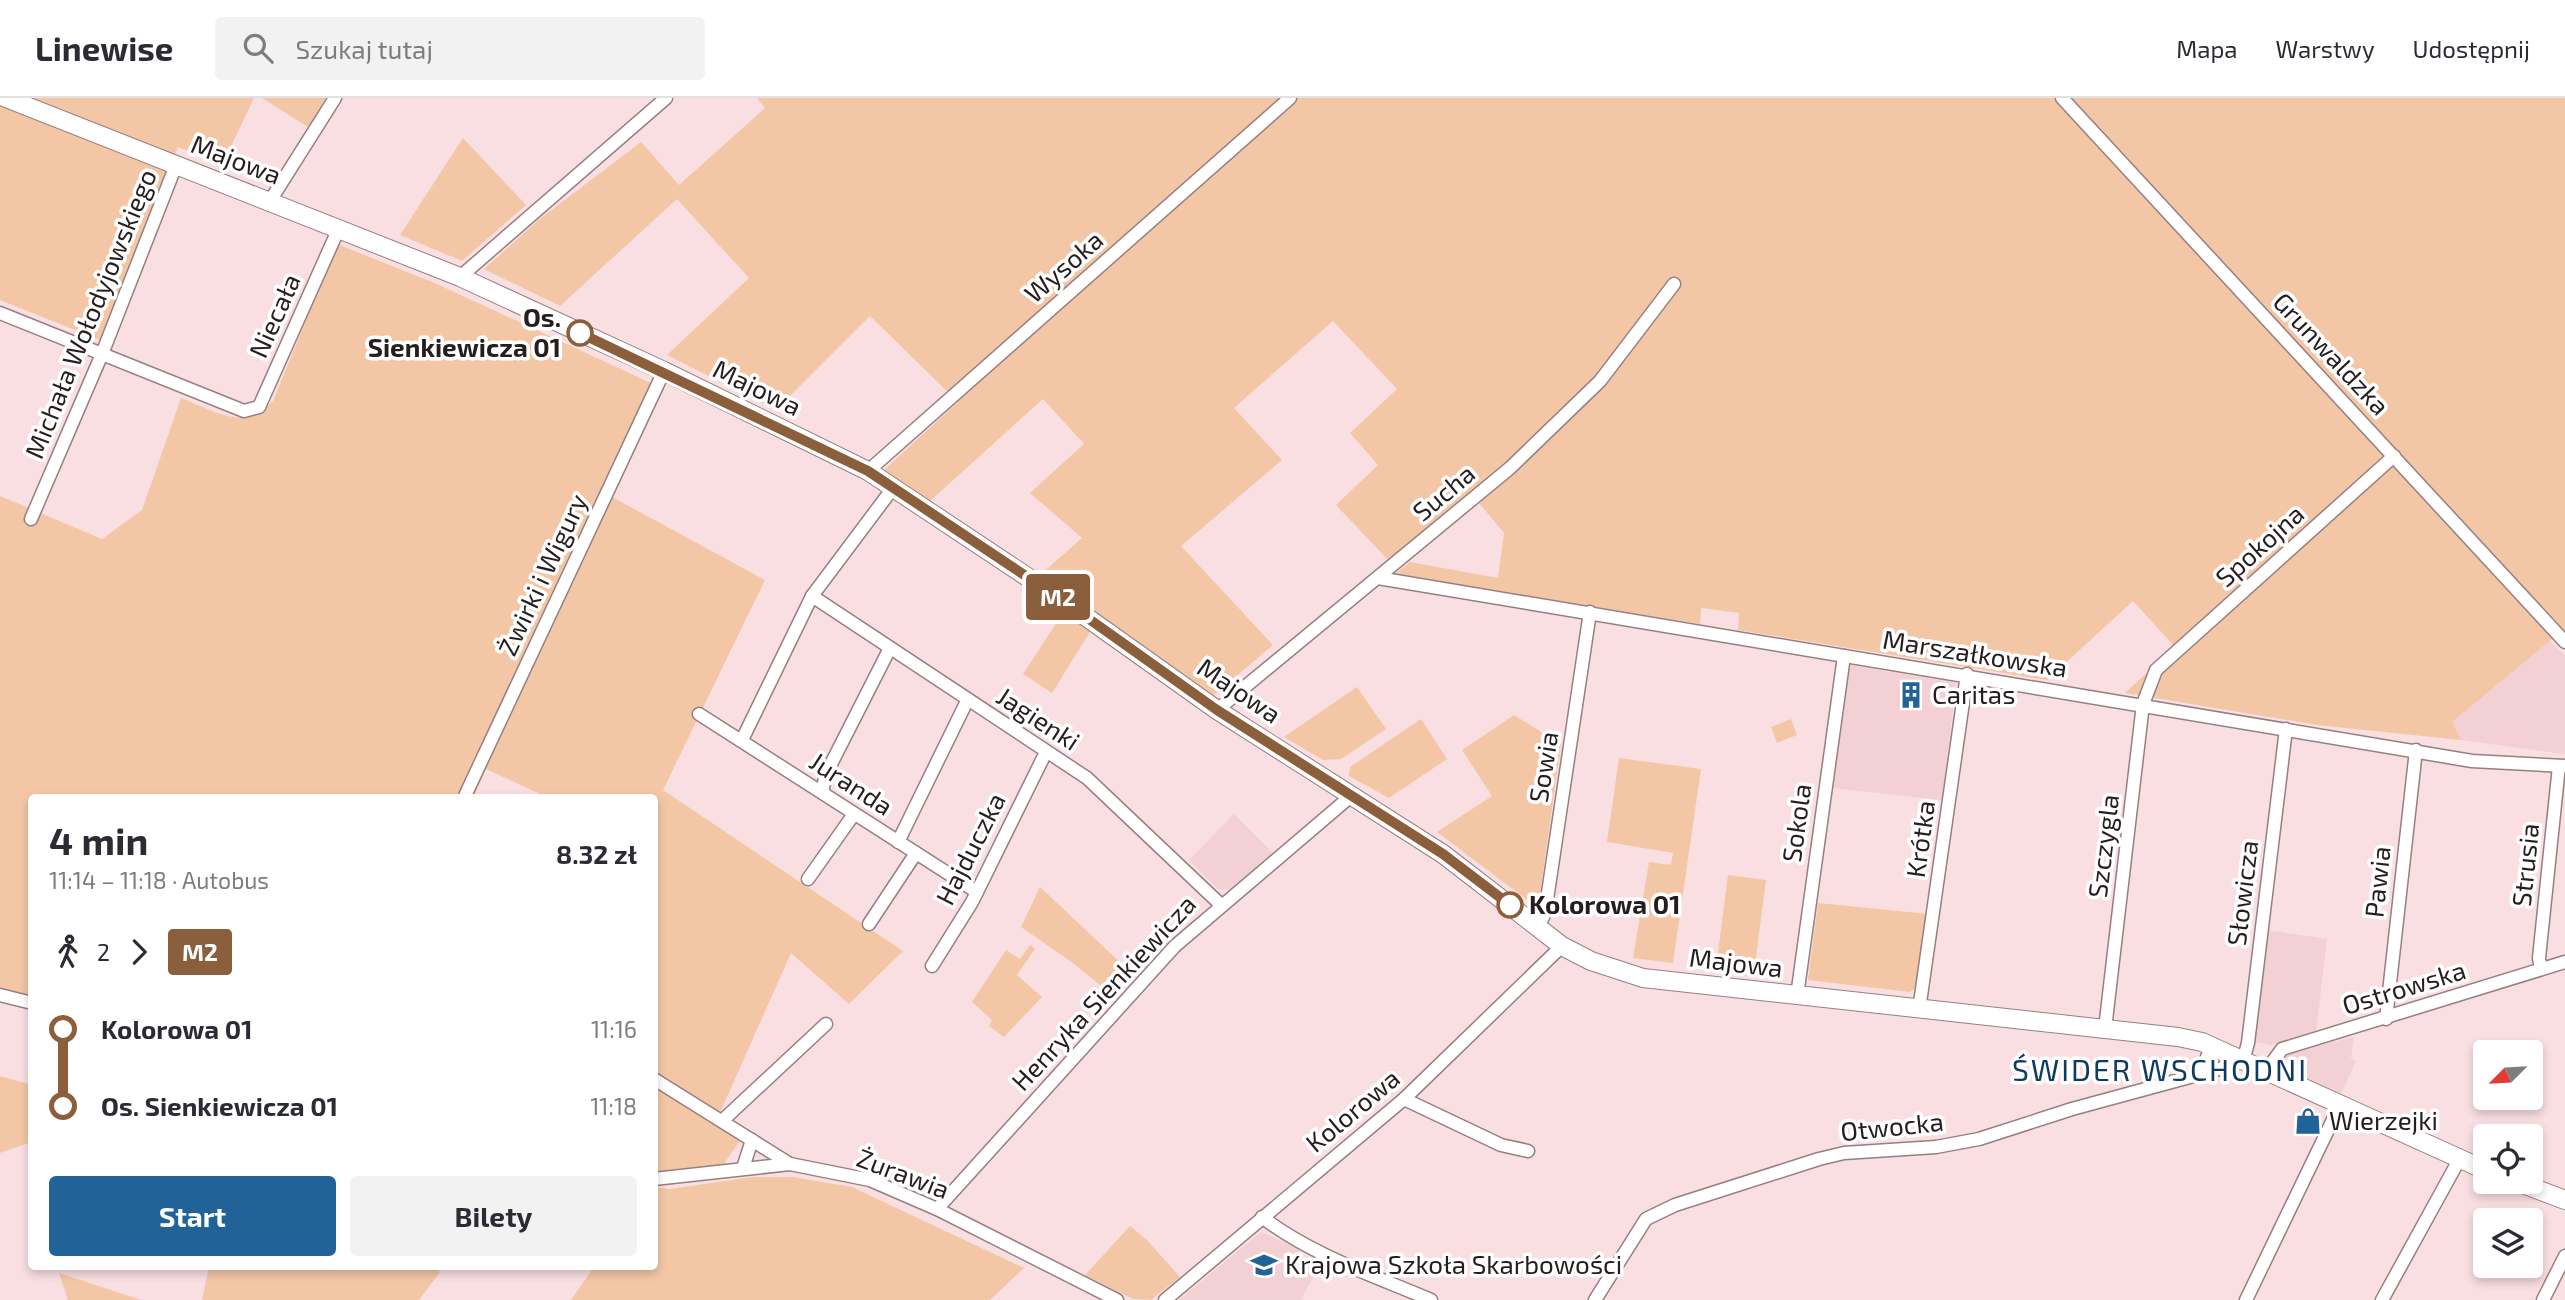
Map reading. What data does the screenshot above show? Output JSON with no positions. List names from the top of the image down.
{
  "streets": {
    "street": [
      "Majowa",
      "Wysoka",
      "Michała Wołodyjowskiego",
      "Niecała",
      "Grunwaldzka",
      "Sucha",
      "Spokojna",
      "Żwirki i Wigury",
      "Marszałkowska",
      "Jagienki",
      "Sowia",
      "Juranda",
      "Sokola",
      "Krótka",
      "Szczygla",
      "Hajduczka",
      "Strusia",
      "Pawia",
      "Słowicza",
      "Ostrowska",
      "Henryka Sienkiewicza",
      "Kolorowa",
      "Otwocka",
      "Żurawia"
    ]
  },
  "crossings": [
    ["Majowa", "Wysoka"],
    ["Majowa", "Michała Wołodyjowskiego"],
    ["Majowa", "Niecała"],
    ["Majowa", "Sucha"],
    ["Majowa", "Żwirki i Wigury"],
    ["Majowa", "Sowia"],
    ["Majowa", "Sokola"],
    ["Majowa", "Krótka"],
    ["Majowa", "Szczygla"],
    ["Majowa", "Słowicza"],
    ["Majowa", "Ostrowska"],
    ["Majowa", "Henryka Sienkiewicza"],
    ["Majowa", "Kolorowa"],
    ["Majowa", "Otwocka"],
    ["Michała Wołodyjowskiego", "Niecała"],
    ["Grunwaldzka", "Spokojna"],
    ["Sucha", "Marszałkowska"],
    ["Spokojna", "Szczygla"],
    ["Marszałkowska", "Sowia"],
    ["Marszałkowska", "Sokola"],
    ["Marszałkowska", "Krótka"],
    ["Marszałkowska", "Szczygla"],
    ["Marszałkowska", "Strusia"],
    ["Marszałkowska", "Pawia"],
    ["Marszałkowska", "Słowicza"],
    ["Jagienki", "Hajduczka"],
    ["Jagienki", "Henryka Sienkiewicza"],
    ["Juranda", "Hajduczka"],
    ["Strusia", "Ostrowska"],
    ["Pawia", "Ostrowska"],
    ["Słowicza", "Otwocka"],
    ["Henryka Sienkiewicza", "Żurawia"]
  ],
  "districts": ["ŚWIDER WSCHODNI"],
  "places": {
    "other": ["Os. Sienkiewicza 01", "Kolorowa 01"],
    "building": ["Caritas"],
    "shop": ["Wierzejki"],
    "school or university": ["Krajowa Szkoła Skarbowości"]
  },
  "lines": ["bus line M2"],
  "north": "bottom left",
  "page": {
    "header": "Linewise",
    "search": "Szukaj tutaj",
    "nav": ["Mapa", "Warstwy", "Udostępnij"],
    "on_map": "M2",
    "heading": ["4 min", "11:14 – 11:18 · Autobus", "8.32 zł"],
    "legs": ["2", "M2"],
    "list": [
      {
        "name": "Kolorowa 01",
        "value": "11:16"
      },
      {
        "name": "Os. Sienkiewicza 01",
        "value": "11:18"
      }
    ],
    "buttons": ["Start", "Bilety"]
  }
}
